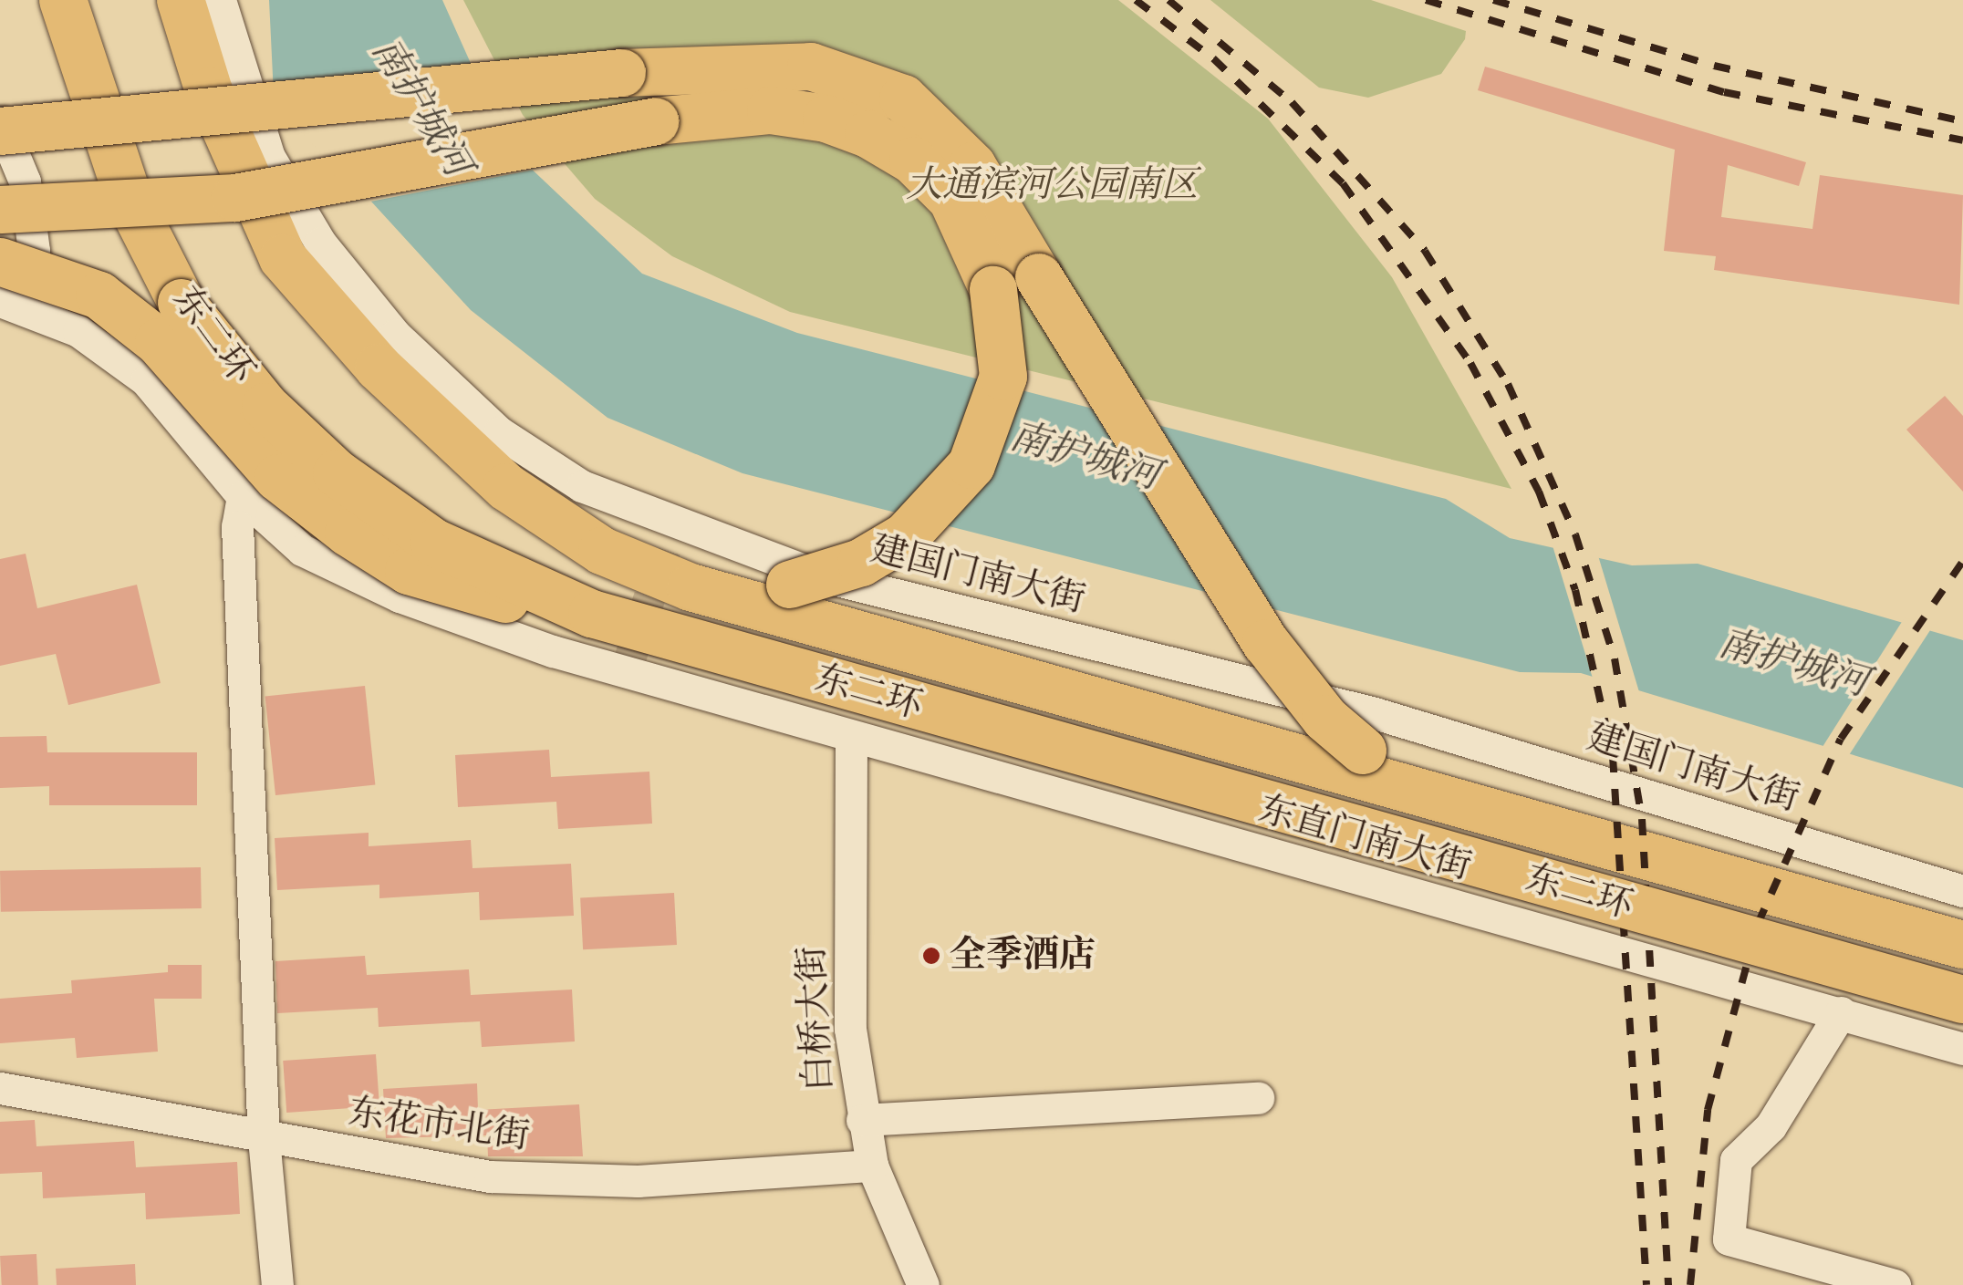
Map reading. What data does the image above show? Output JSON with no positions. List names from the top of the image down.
{
  "streets": {
    "highway": ["东二环"],
    "street": [
      "建国门南大街",
      "东直门南大街",
      "白桥大街",
      "东花市北街"
    ]
  },
  "crossings": [
    ["东直门南大街", "白桥大街"],
    ["白桥大街", "东花市北街"]
  ],
  "water": ["南护城河"],
  "parks": ["大通滨河公园南区"],
  "places": ["全季酒店"]
}
